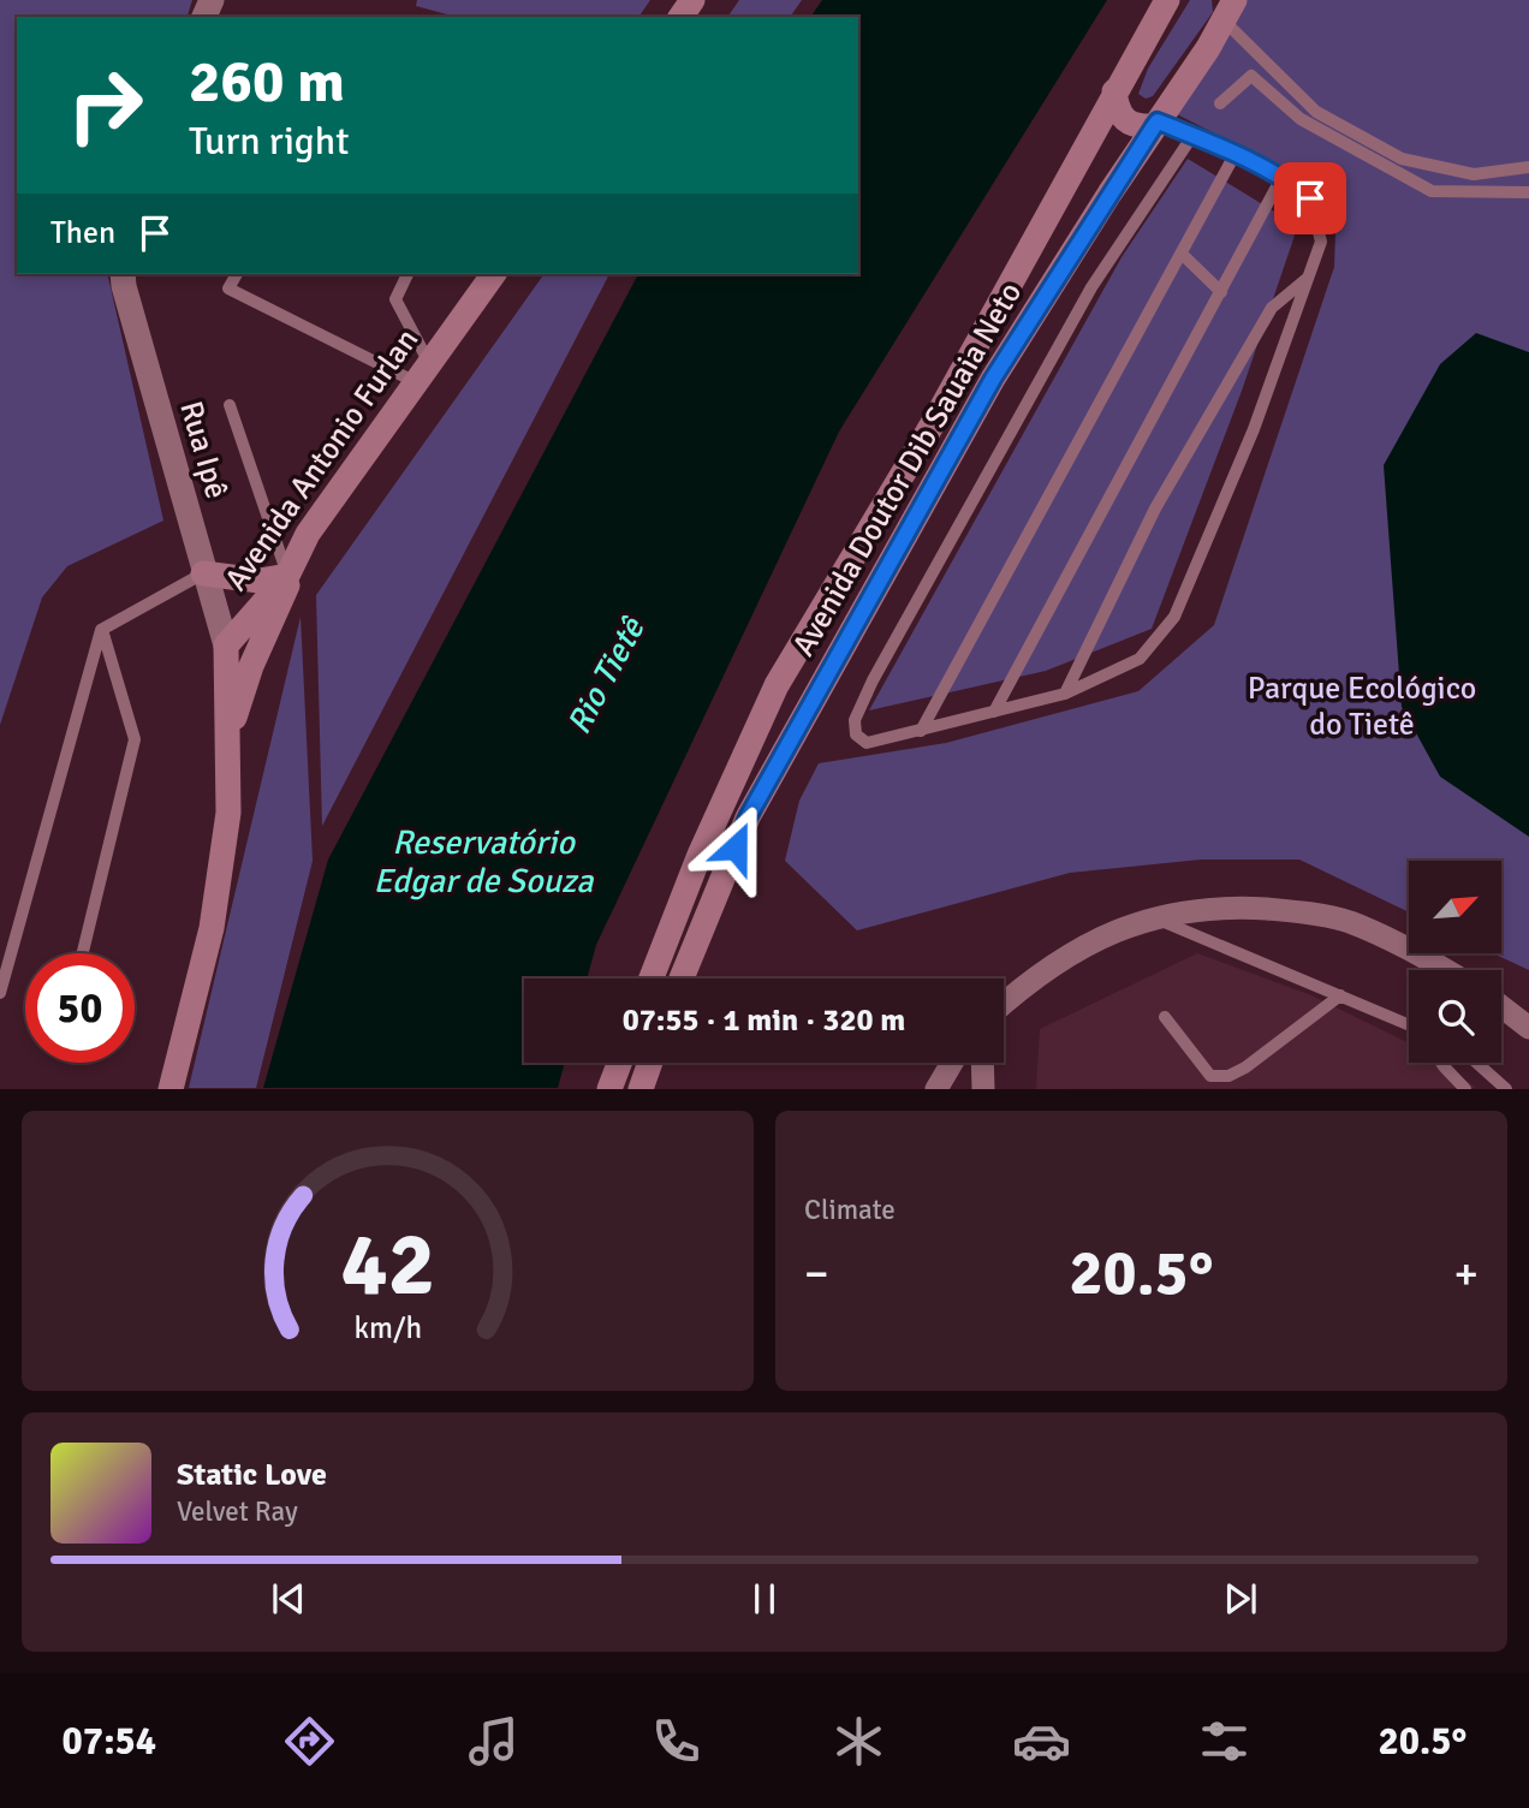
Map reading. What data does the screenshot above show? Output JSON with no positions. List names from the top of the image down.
{
  "streets": {
    "main road": ["Avenida Antonio Furlan", "Avenida Doutor Dib Sauaia Neto"],
    "street": ["Rua Ipê"]
  },
  "crossings": [
    ["Rua Ipê", "Avenida Antonio Furlan"]
  ],
  "water": ["Rio Tietê", "Reservatório Edgar de Souza"],
  "parks": ["Parque Ecológico do Tietê"],
  "north": "top right",
  "page": {
    "turn": ["260 m", "Turn right"],
    "then": "Then",
    "limit": "50",
    "trip": "07:55 · 1 min · 320 m",
    "tile": "Climate",
    "heat": ["−", "20.5°", "+"],
    "song": ["Static Love", "Velvet Ray"],
    "tabs": ["07:54", "20.5°"],
    "gauge": ["42", "km/h"]
  }
}
